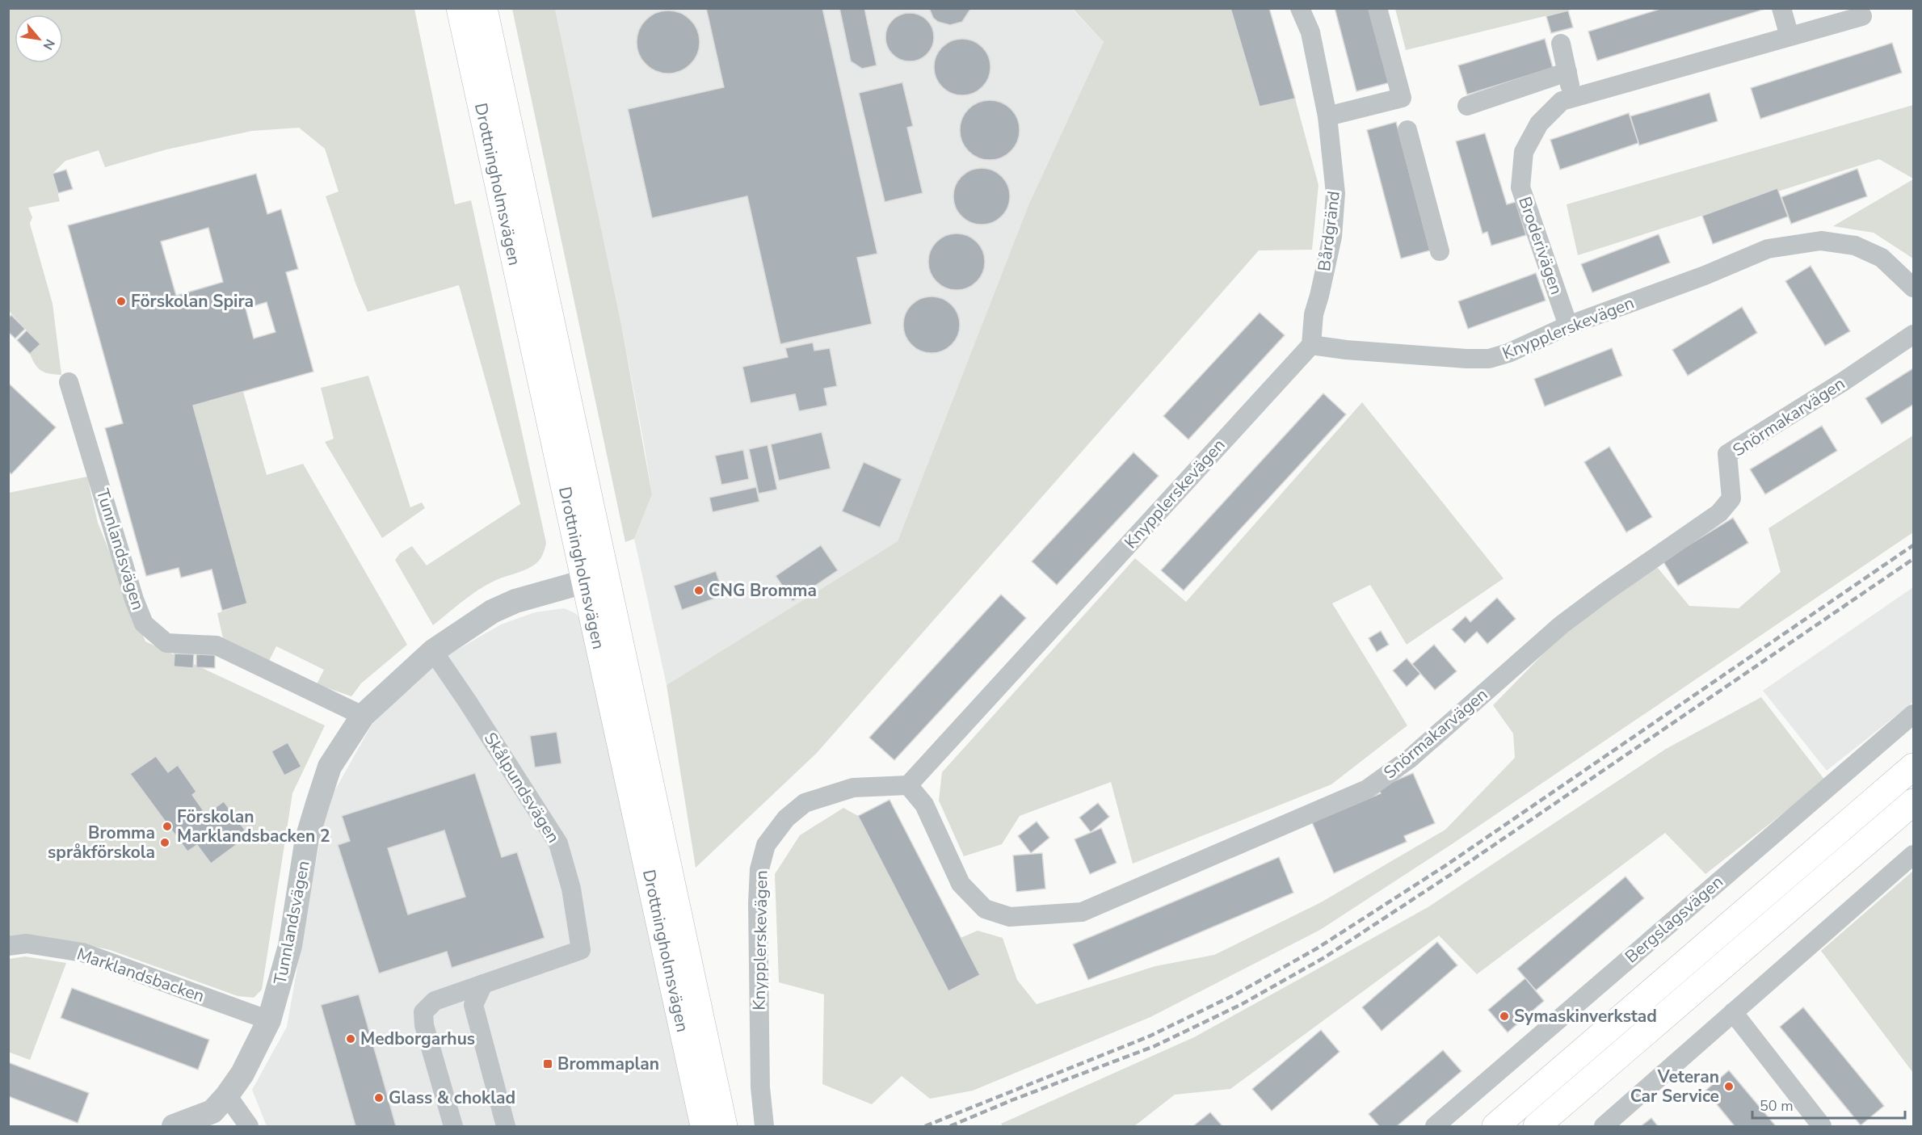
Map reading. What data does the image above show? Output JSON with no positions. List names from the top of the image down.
{
  "streets": {
    "main road": ["Drottningholmsvägen"],
    "street": [
      "Bårdgränd",
      "Broderivägen",
      "Knypplerskevägen",
      "Snörmakarvägen",
      "Tunnlandsvägen",
      "Skålpundsvägen",
      "Bergslagsvägen",
      "Marklandsbacken"
    ]
  },
  "crossings": [
    ["Drottningholmsvägen", "Tunnlandsvägen"],
    ["Bårdgränd", "Knypplerskevägen"],
    ["Broderivägen", "Knypplerskevägen"],
    ["Knypplerskevägen", "Snörmakarvägen"],
    ["Tunnlandsvägen", "Skålpundsvägen"],
    ["Tunnlandsvägen", "Marklandsbacken"]
  ],
  "places": {
    "other": [
      "Förskolan Spira",
      "CNG Bromma",
      "Förskolan Marklandsbacken 2",
      "Bromma språkförskola",
      "Symaskinverkstad",
      "Medborgarhus",
      "Veteran Car Service",
      "Glass & choklad"
    ],
    "transit": ["Brommaplan"]
  },
  "scale_bar": "50 m",
  "north": "bottom right"
}
